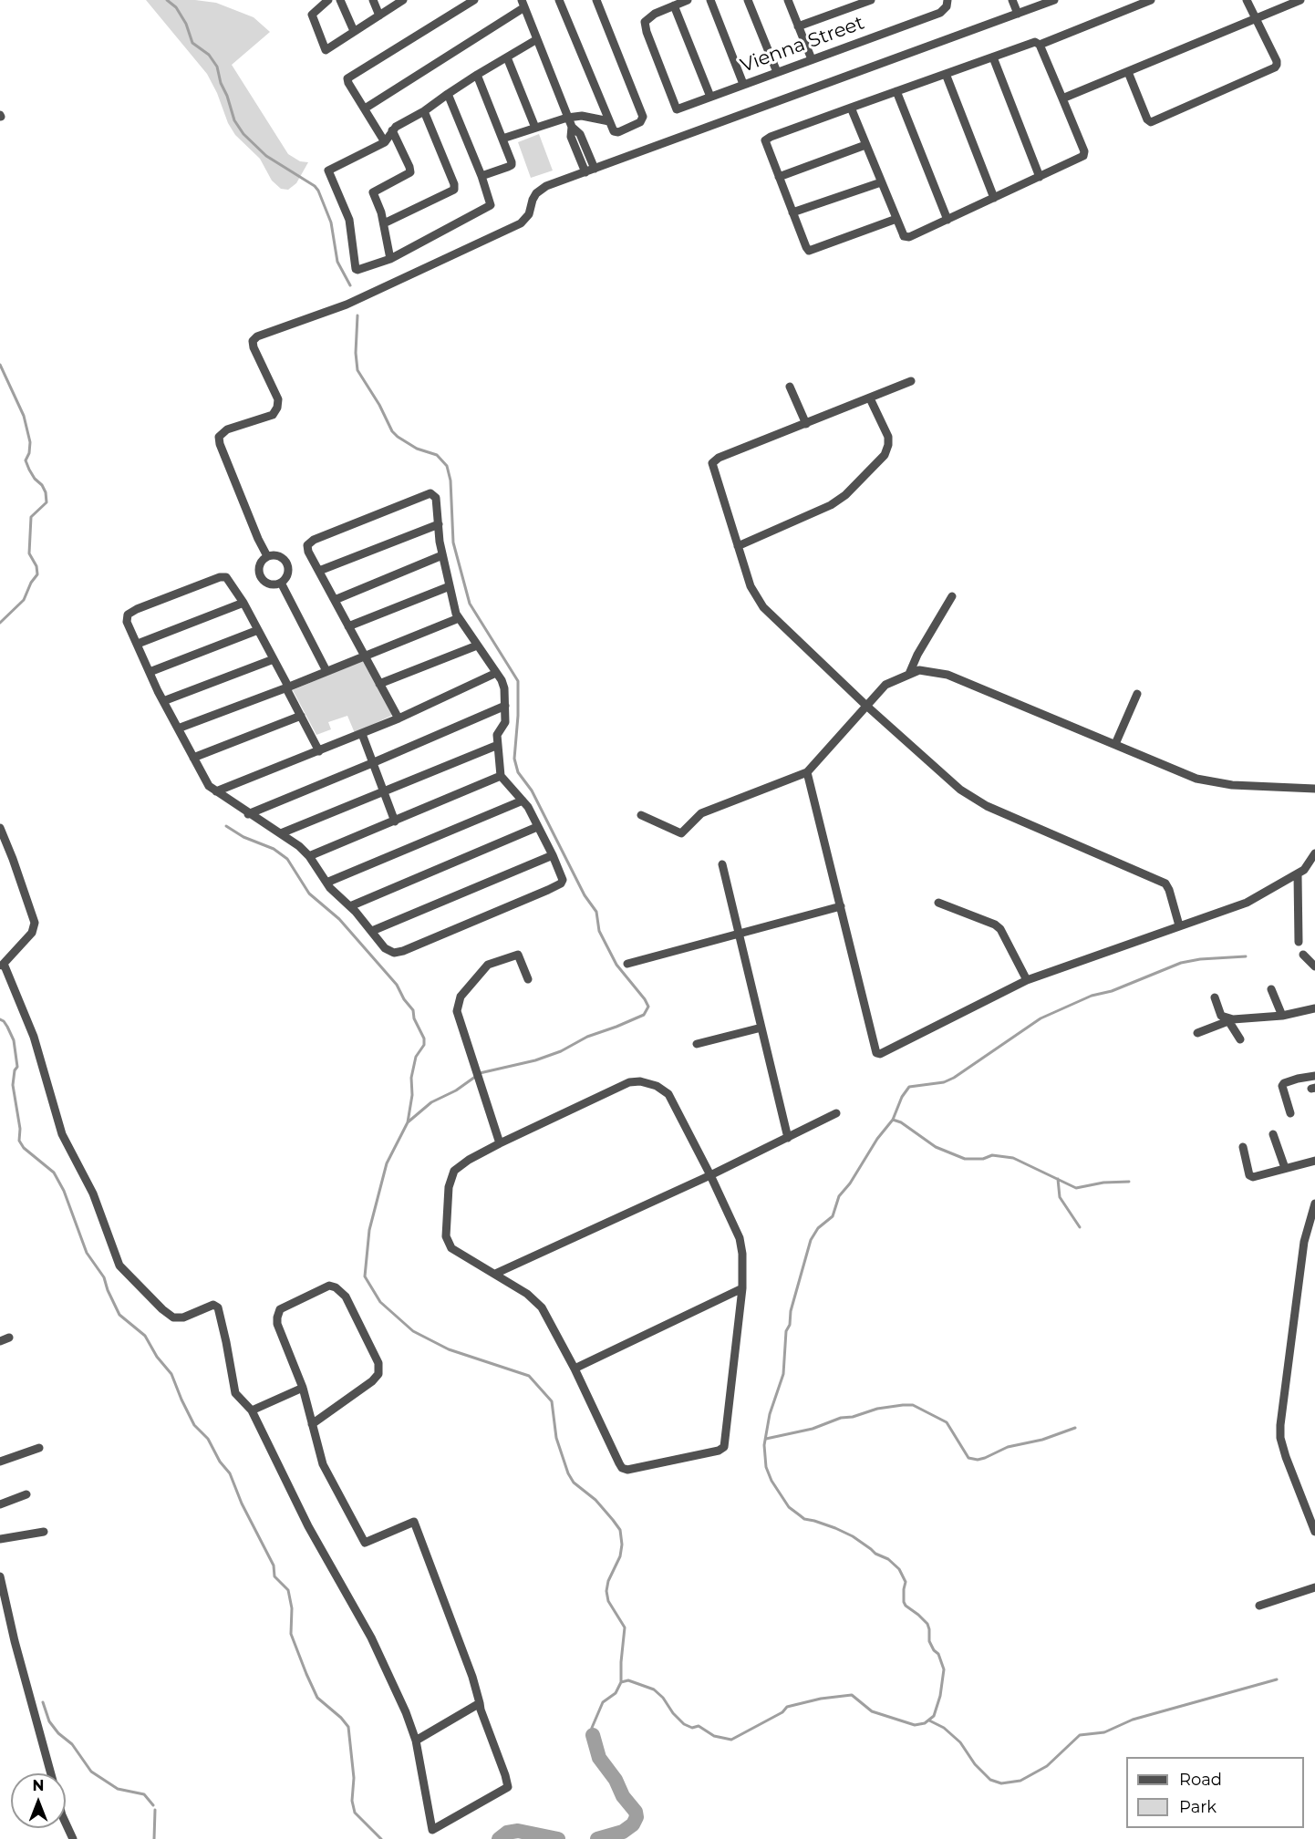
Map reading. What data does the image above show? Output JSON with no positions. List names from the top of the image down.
{
  "streets": {
    "street": ["Vienna Street"]
  },
  "legend": ["Road", "Park"],
  "north": "top"
}
